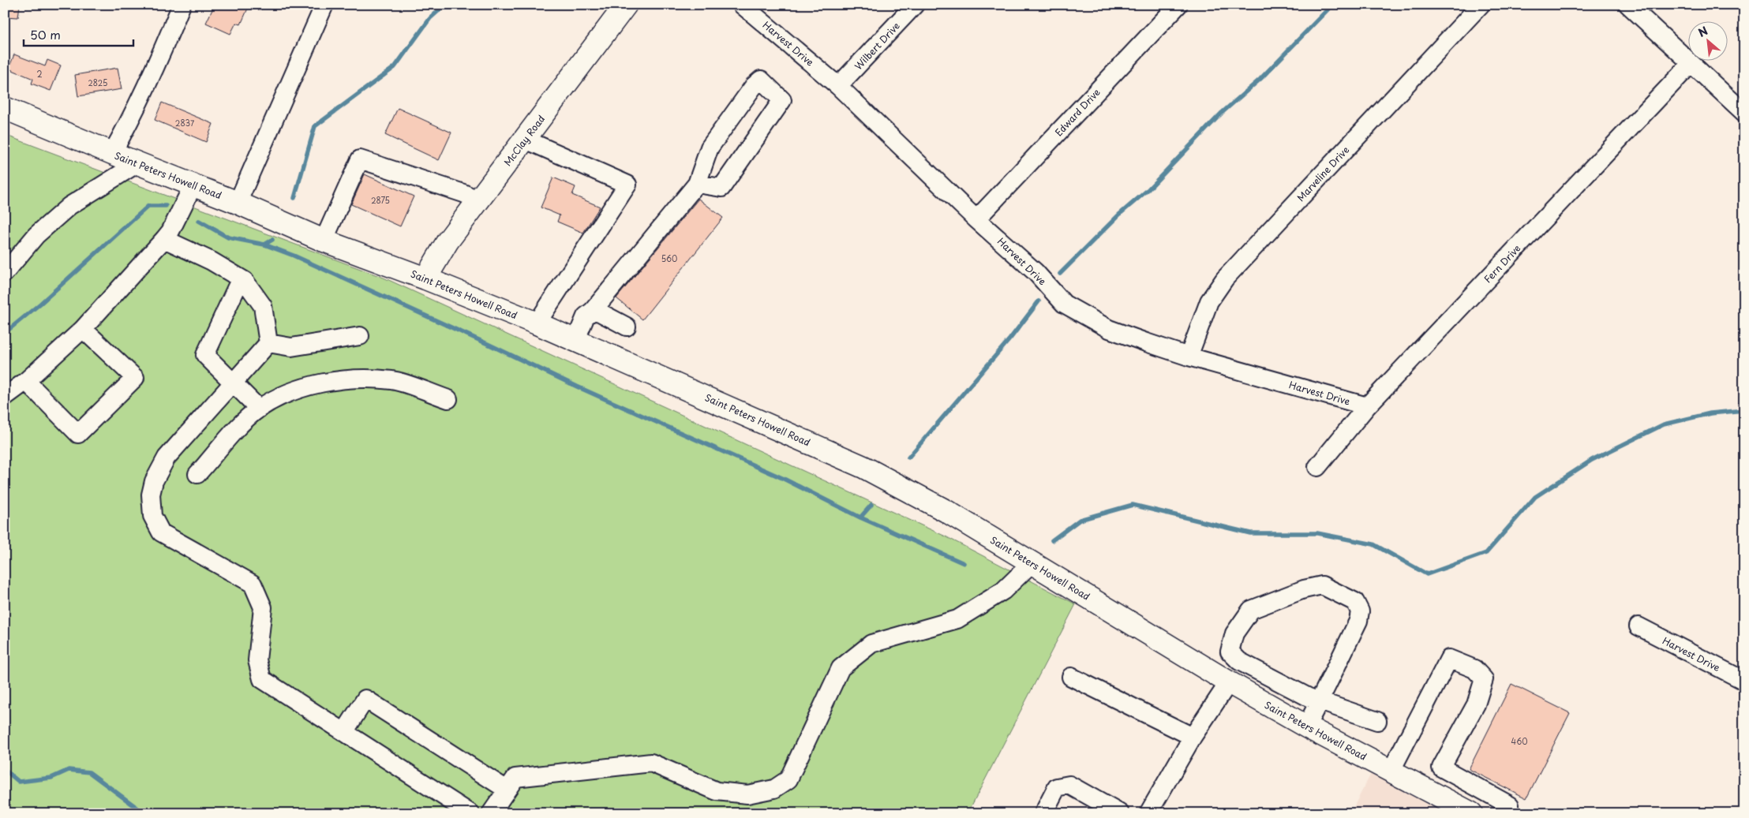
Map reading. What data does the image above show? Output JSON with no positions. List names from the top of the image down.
{
  "streets": {
    "main road": ["McClay Road", "Saint Peters Howell Road"],
    "street": [
      "Harvest Drive",
      "Wilbert Drive",
      "Edward Drive",
      "Marveline Drive",
      "Fern Drive"
    ]
  },
  "crossings": [
    ["Harvest Drive", "Wilbert Drive"],
    ["Harvest Drive", "Edward Drive"],
    ["Harvest Drive", "Marveline Drive"],
    ["Harvest Drive", "Fern Drive"],
    ["McClay Road", "Saint Peters Howell Road"]
  ],
  "house_numbers": [
    "2",
    "2825",
    "2837",
    "2875",
    "560",
    "460"
  ],
  "scale_bar": "50 m",
  "north": "top left"
}
